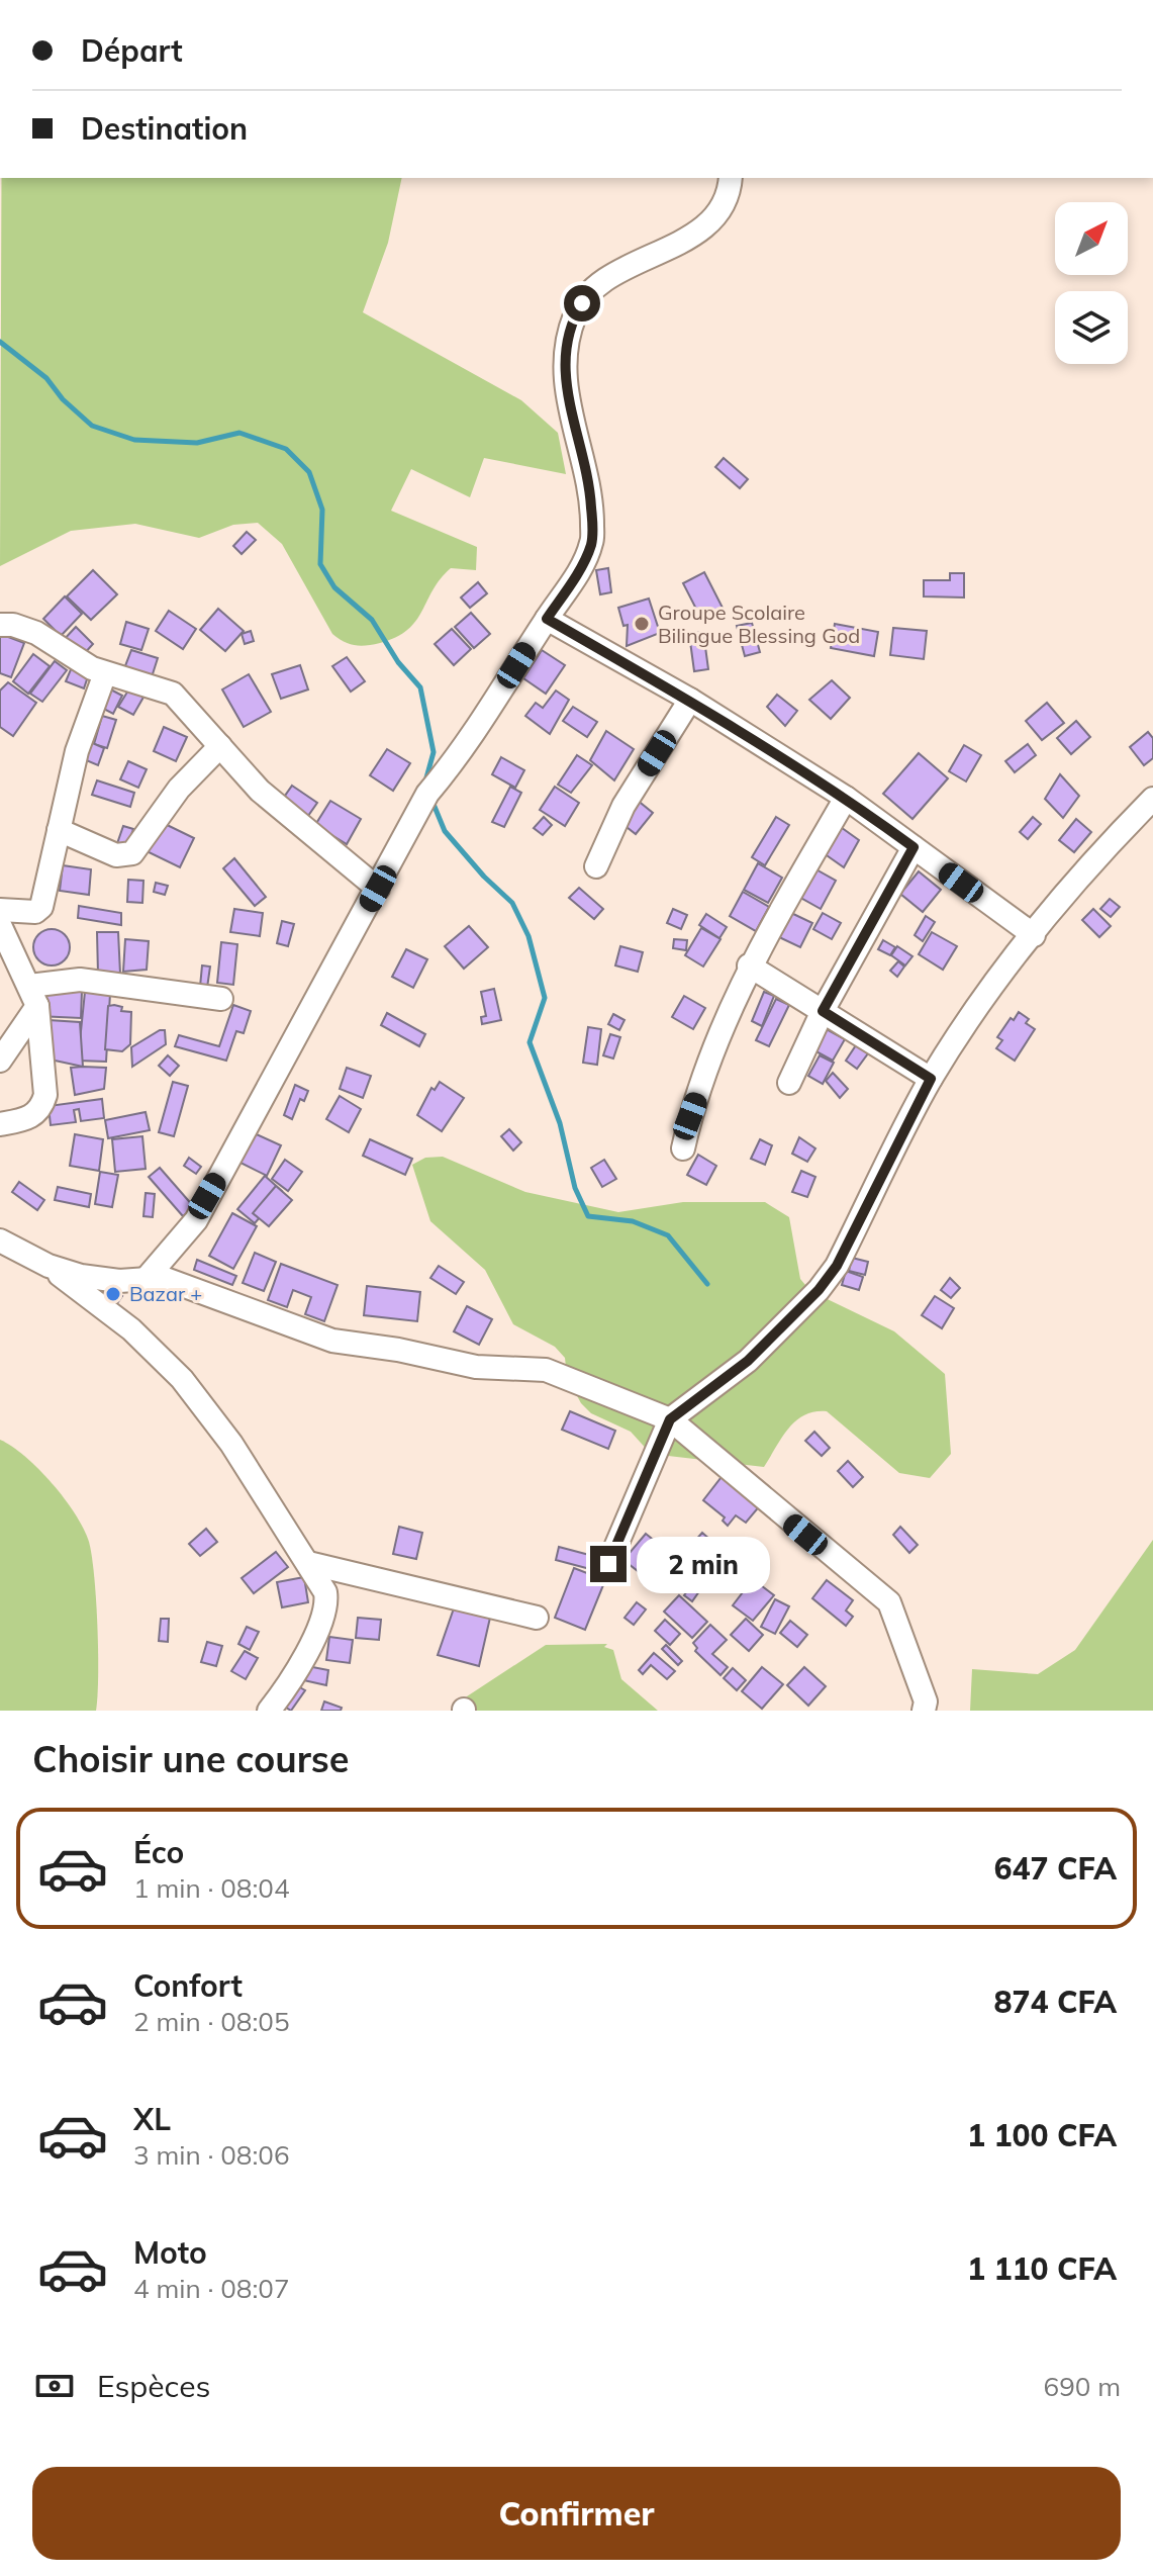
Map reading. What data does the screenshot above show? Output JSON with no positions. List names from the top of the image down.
{
  "places": ["Groupe Scolaire Bilingue Blessing God", "Bazar +"],
  "north": "top right",
  "page": {
    "banner": ["Départ", "Destination"],
    "bubble": "2 min",
    "heading": "Choisir une course",
    "list": [
      {
        "name": "Éco",
        "note": "1 min · 08:04",
        "value": "647 CFA"
      },
      {
        "name": "Confort",
        "note": "2 min · 08:05",
        "value": "874 CFA"
      },
      {
        "name": "XL",
        "note": "3 min · 08:06",
        "value": "1 100 CFA"
      },
      {
        "name": "Moto",
        "note": "4 min · 08:07",
        "value": "1 110 CFA"
      }
    ],
    "pay": ["Espèces", "690 m"],
    "buttons": "Confirmer"
  }
}
